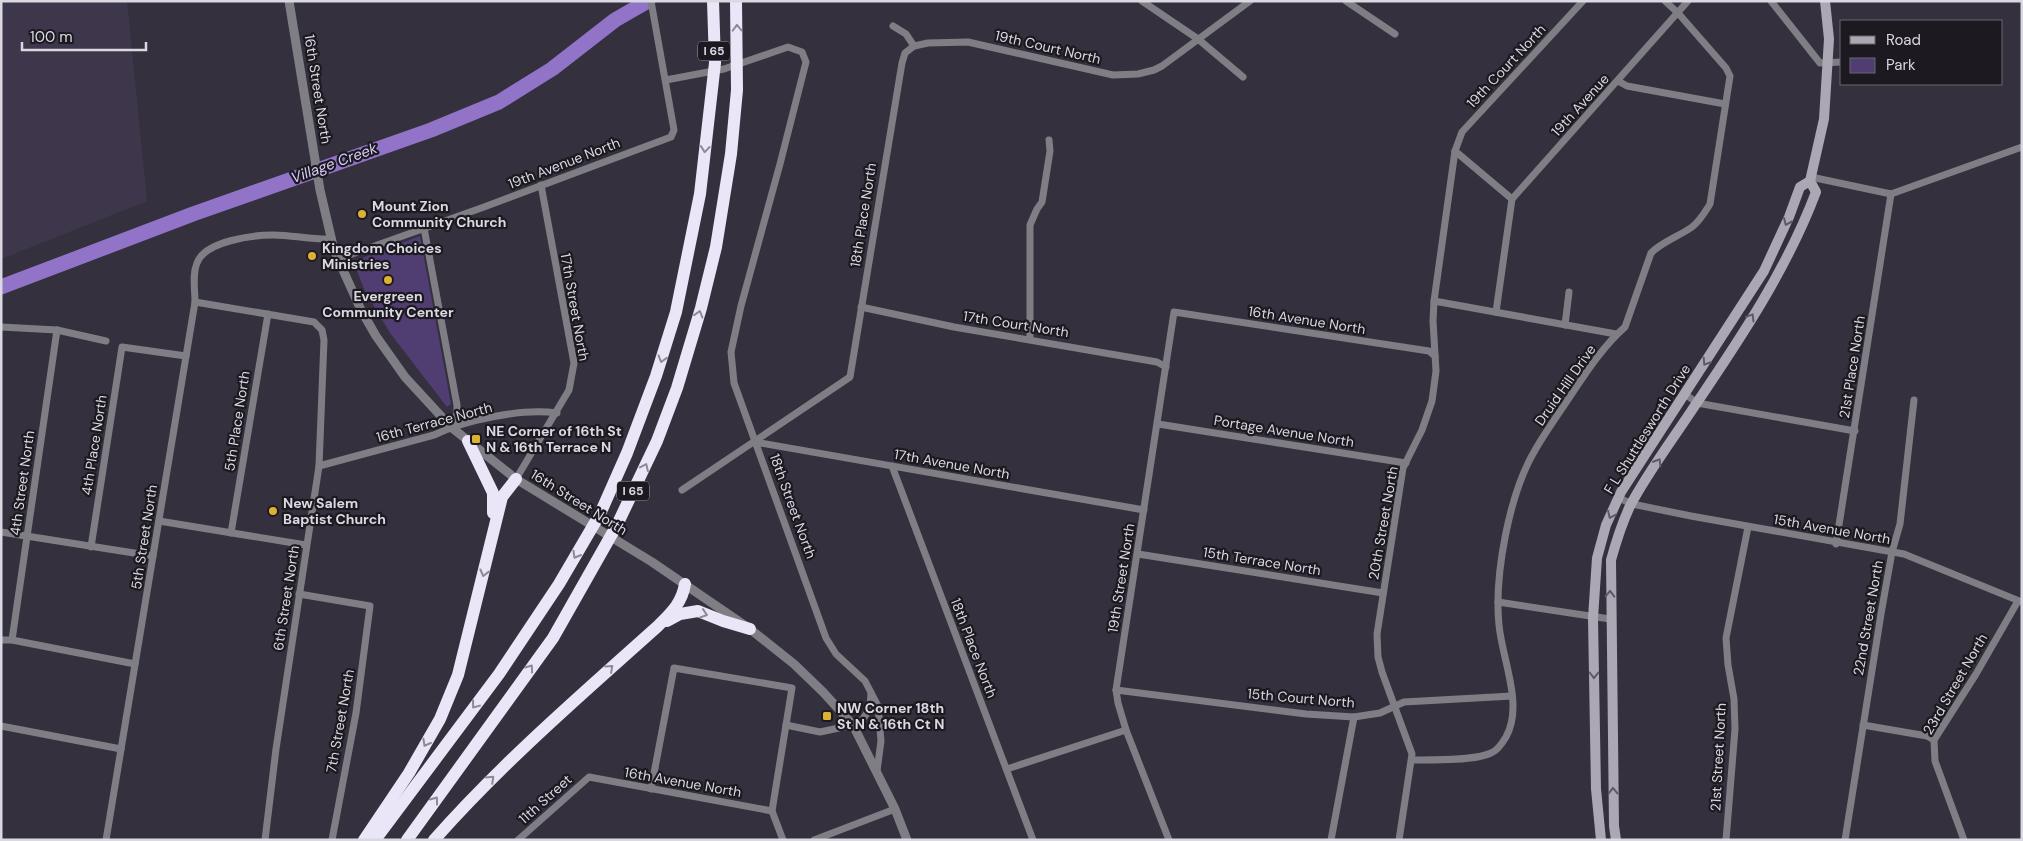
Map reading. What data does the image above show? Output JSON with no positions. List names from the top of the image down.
{
  "streets": {
    "highway": ["I 65"],
    "main road": ["F L Shuttlesworth Drive"],
    "street": [
      "19th Court North",
      "16th Street North",
      "19th Avenue",
      "19th Avenue North",
      "18th Place North",
      "17th Street North",
      "16th Avenue North",
      "17th Court North",
      "21st Place North",
      "Druid Hill Drive",
      "5th Place North",
      "16th Terrace North",
      "Portage Avenue North",
      "4th Place North",
      "17th Avenue North",
      "4th Street North",
      "18th Street North",
      "20th Street North",
      "15th Avenue North",
      "5th Street North",
      "15th Terrace North",
      "19th Street North",
      "6th Street North",
      "22nd Street North",
      "23rd Street North",
      "15th Court North",
      "7th Street North",
      "21st Street North",
      "11th Street"
    ]
  },
  "crossings": [
    ["19th Court North", "18th Place North"],
    ["19th Court North", "20th Street North"],
    ["16th Street North", "19th Avenue North"],
    ["16th Street North", "17th Street North"],
    ["16th Street North", "16th Terrace North"],
    ["16th Street North", "18th Street North"],
    ["16th Street North", "5th Street North"],
    ["19th Avenue", "Druid Hill Drive"],
    ["19th Avenue North", "17th Street North"],
    ["19th Avenue North", "18th Street North"],
    ["18th Place North", "17th Court North"],
    ["18th Place North", "17th Avenue North"],
    ["18th Place North", "18th Street North"],
    ["17th Street North", "16th Terrace North"],
    ["16th Avenue North", "20th Street North"],
    ["16th Avenue North", "19th Street North"],
    ["16th Avenue North", "11th Street"],
    ["17th Court North", "19th Street North"],
    ["21st Place North", "15th Avenue North"],
    ["Druid Hill Drive", "20th Street North"],
    ["Druid Hill Drive", "15th Court North"],
    ["5th Place North", "6th Street North"],
    ["16th Terrace North", "6th Street North"],
    ["F L Shuttlesworth Drive", "15th Avenue North"],
    ["Portage Avenue North", "20th Street North"],
    ["Portage Avenue North", "19th Street North"],
    ["4th Place North", "5th Street North"],
    ["17th Avenue North", "18th Street North"],
    ["17th Avenue North", "19th Street North"],
    ["20th Street North", "15th Terrace North"],
    ["20th Street North", "15th Court North"],
    ["15th Avenue North", "22nd Street North"],
    ["15th Avenue North", "23rd Street North"],
    ["15th Avenue North", "21st Street North"],
    ["15th Terrace North", "19th Street North"],
    ["19th Street North", "15th Court North"],
    ["6th Street North", "7th Street North"]
  ],
  "water": ["Village Creek"],
  "places": {
    "other": [
      "Mount Zion Community Church",
      "Kingdom Choices Ministries",
      "Evergreen Community Center",
      "New Salem Baptist Church"
    ],
    "transit": ["NE Corner of 16th St N & 16th Terrace N", "NW Corner 18th St N & 16th Ct N"]
  },
  "legend": ["Road", "Park"],
  "scale_bar": "100 m"
}
